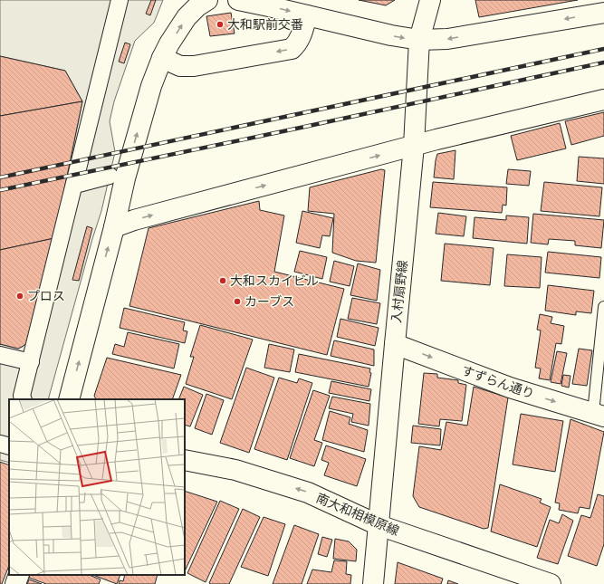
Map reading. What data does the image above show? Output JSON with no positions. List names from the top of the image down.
{
  "streets": {
    "street": ["入村扇野線", "すずらん通り", "南大和相模原線"]
  },
  "crossings": [
    ["入村扇野線", "すずらん通り"],
    ["入村扇野線", "南大和相模原線"]
  ],
  "one_way": ["すずらん通り", "南大和相模原線"],
  "places": [
    "大和駅前交番",
    "大和スカイビル",
    "プロス",
    "カーブス"
  ]
}
